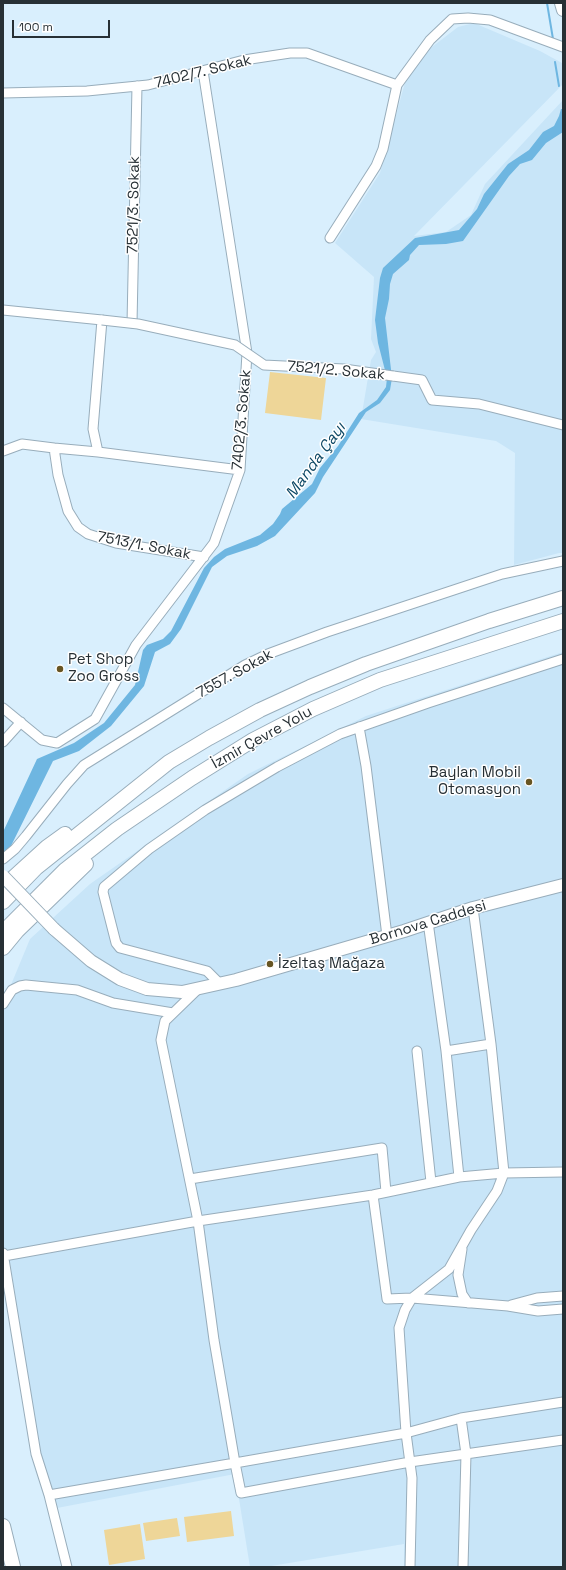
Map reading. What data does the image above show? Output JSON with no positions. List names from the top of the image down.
{
  "streets": {
    "highway": ["İzmir Çevre Yolu"],
    "main road": ["Bornova Caddesi"],
    "street": [
      "7402/7. Sokak",
      "7521/3. Sokak",
      "7521/2. Sokak",
      "7402/3. Sokak",
      "7513/1. Sokak",
      "7557. Sokak"
    ]
  },
  "crossings": [
    ["7402/7. Sokak", "7521/3. Sokak"],
    ["7402/7. Sokak", "7402/3. Sokak"],
    ["7521/3. Sokak", "7521/2. Sokak"],
    ["7521/2. Sokak", "7402/3. Sokak"],
    ["7402/3. Sokak", "7513/1. Sokak"]
  ],
  "water": ["Manda Çayı"],
  "places": ["Pet Shop Zoo Gross", "Baylan Mobil Otomasyon", "İzeltaş Mağaza"],
  "scale_bar": "100 m"
}
